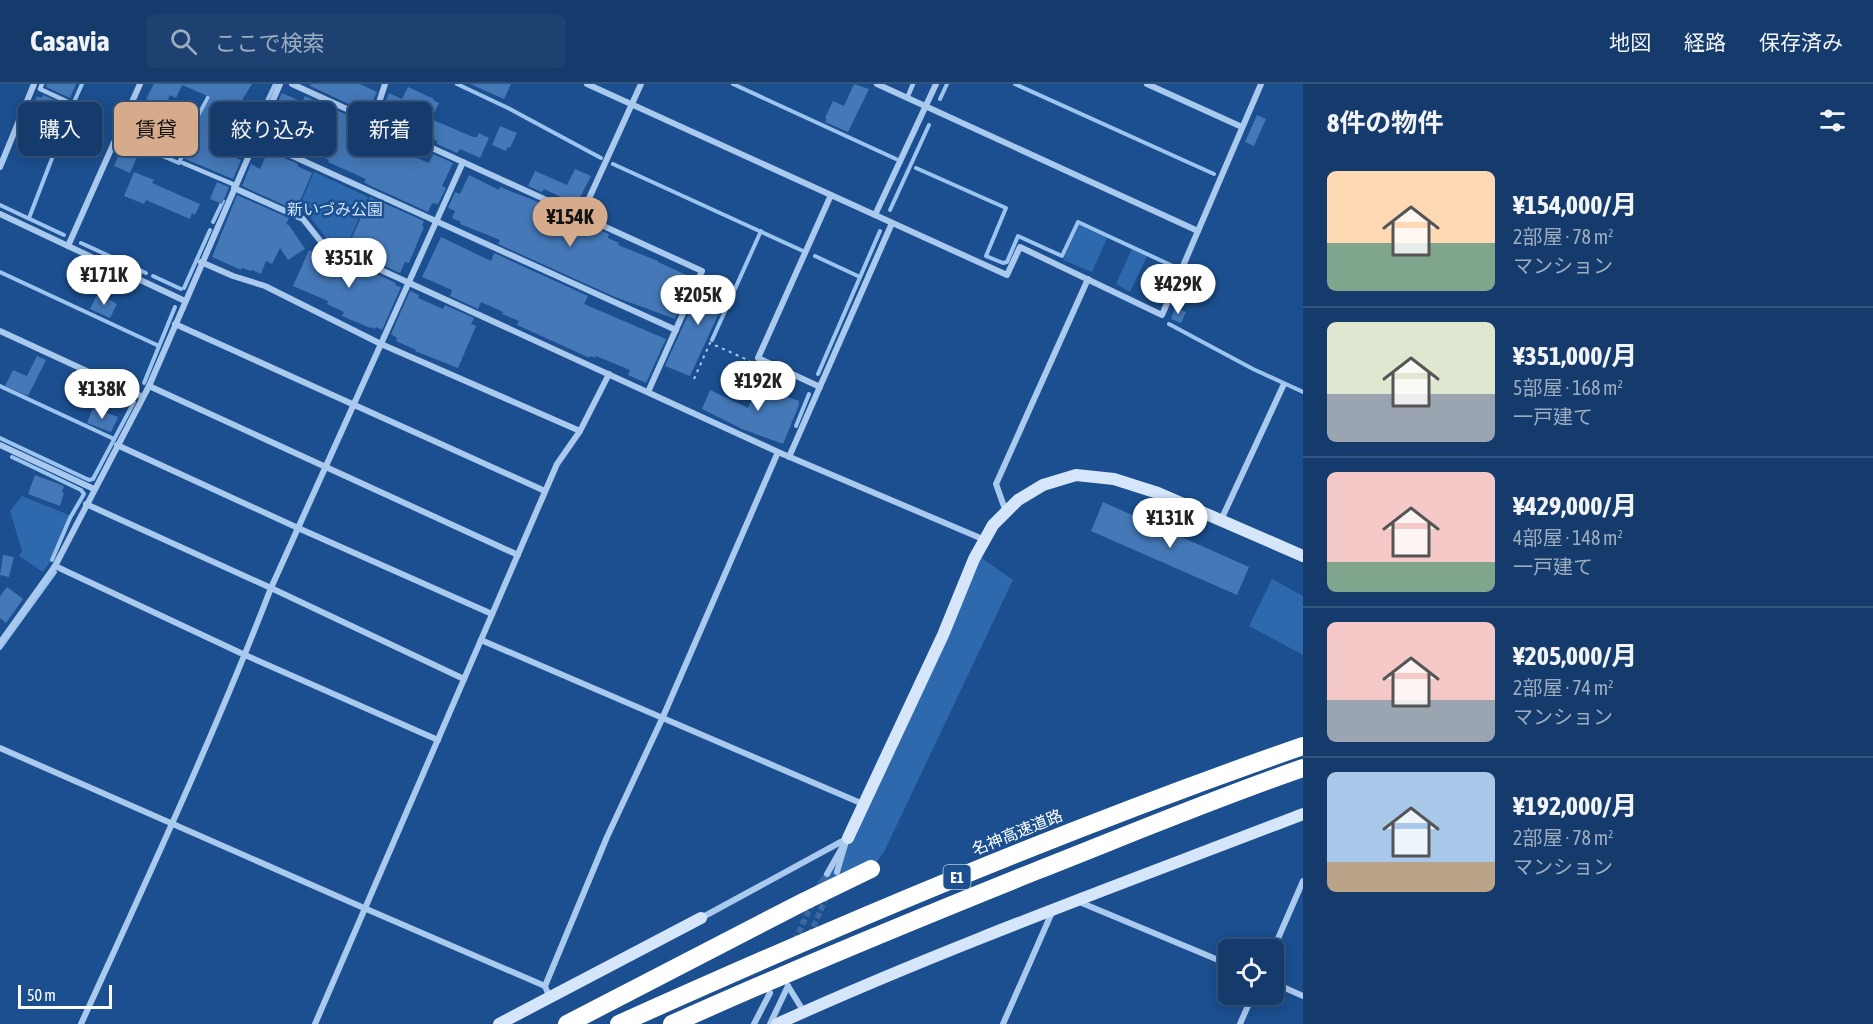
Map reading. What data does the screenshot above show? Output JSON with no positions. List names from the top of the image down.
{
  "streets": {
    "highway": ["名神高速道路", "E1"]
  },
  "parks": ["新いづみ公園"],
  "scale_bar": "50 m",
  "page": {
    "header": "Casavia",
    "search": "ここで検索",
    "nav": ["地図", "経路", "保存済み"],
    "heading": "8件の物件",
    "chip": [
      "購入",
      "賃貸",
      "絞り込み",
      "新着"
    ],
    "list": [
      {
        "name": "¥154,000/月",
        "note": "2部屋 · 78 m² · マンション"
      },
      {
        "name": "¥351,000/月",
        "note": "5部屋 · 168 m² · 一戸建て"
      },
      {
        "name": "¥429,000/月",
        "note": "4部屋 · 148 m² · 一戸建て"
      },
      {
        "name": "¥205,000/月",
        "note": "2部屋 · 74 m² · マンション"
      },
      {
        "name": "¥192,000/月",
        "note": "2部屋 · 78 m² · マンション"
      }
    ],
    "price": [
      "¥154K",
      "¥351K",
      "¥171K",
      "¥429K",
      "¥205K",
      "¥192K",
      "¥138K",
      "¥131K"
    ],
    "scale": "50 m"
  }
}
